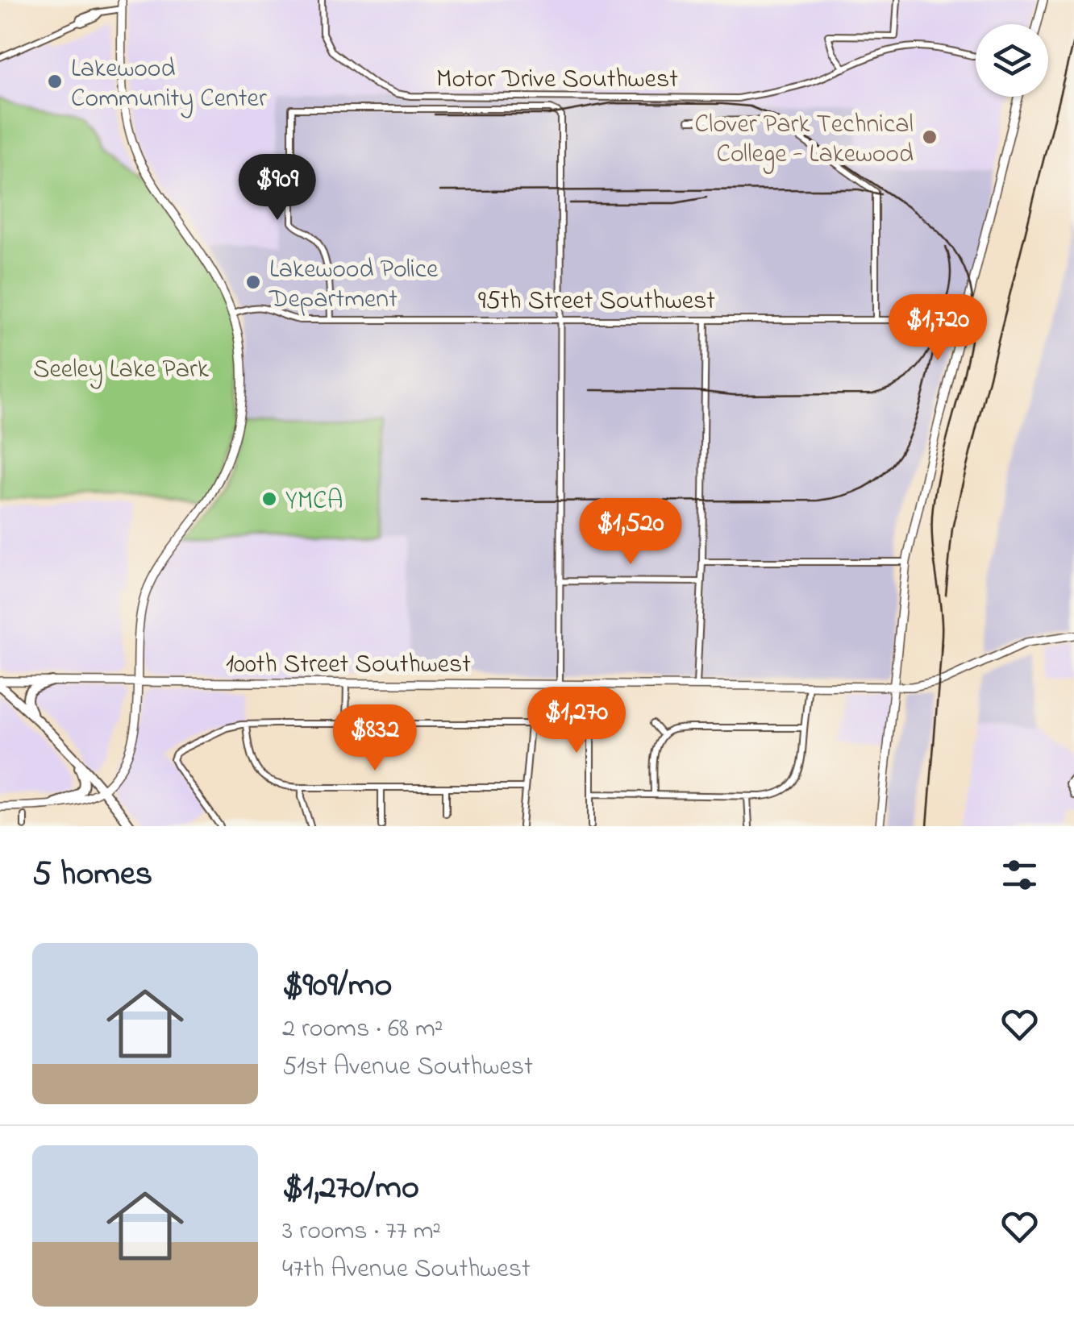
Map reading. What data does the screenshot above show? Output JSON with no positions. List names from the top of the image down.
{
  "streets": {
    "main road": ["100th Street Southwest"],
    "street": ["Motor Drive Southwest", "95th Street Southwest"]
  },
  "parks": ["Seeley Lake Park"],
  "places": [
    "Lakewood Community Center",
    "Clover Park Technical College - Lakewood",
    "Lakewood Police Department",
    "YMCA"
  ],
  "page": {
    "price": [
      "$909",
      "$1,720",
      "$1,520",
      "$1,270",
      "$832"
    ],
    "heading": "5 homes",
    "list": [
      {
        "name": "$909/mo",
        "note": "2 rooms · 68 m² · 51st Avenue Southwest"
      },
      {
        "name": "$1,270/mo",
        "note": "3 rooms · 77 m² · 47th Avenue Southwest"
      }
    ]
  }
}
